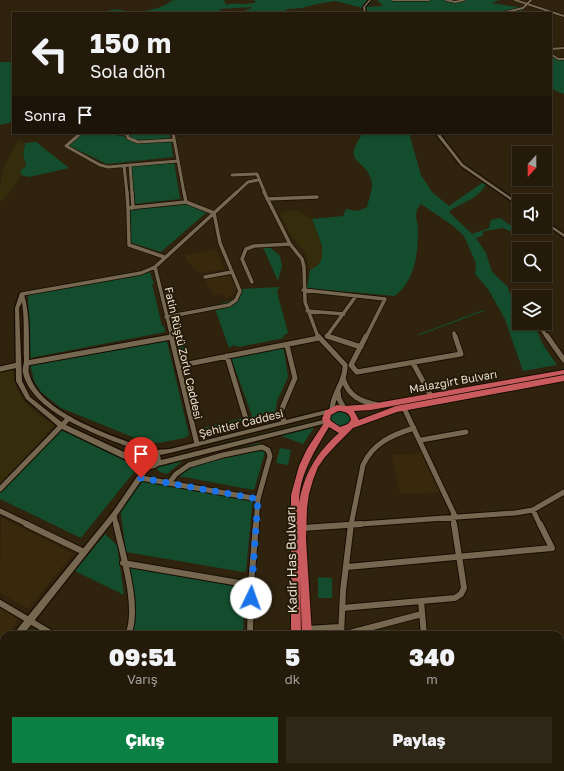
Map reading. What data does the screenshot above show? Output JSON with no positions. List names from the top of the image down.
{
  "streets": {
    "highway": ["Malazgirt Bulvarı", "Kadir Has Bulvarı"],
    "street": ["Fatin Rüştü Zorlu Caddesi", "Şehitler Caddesi"]
  },
  "crossings": [
    ["Fatin Rüştü Zorlu Caddesi", "Şehitler Caddesi"],
    ["Malazgirt Bulvarı", "Şehitler Caddesi"],
    ["Malazgirt Bulvarı", "Kadir Has Bulvarı"],
    ["Şehitler Caddesi", "Kadir Has Bulvarı"]
  ],
  "north": "bottom",
  "page": {
    "turn": ["150 m", "Sola dön"],
    "then": "Sonra",
    "eta": [
      "09:51",
      "Varış",
      "5",
      "dk",
      "340",
      "m"
    ],
    "buttons": ["Çıkış", "Paylaş"]
  }
}
